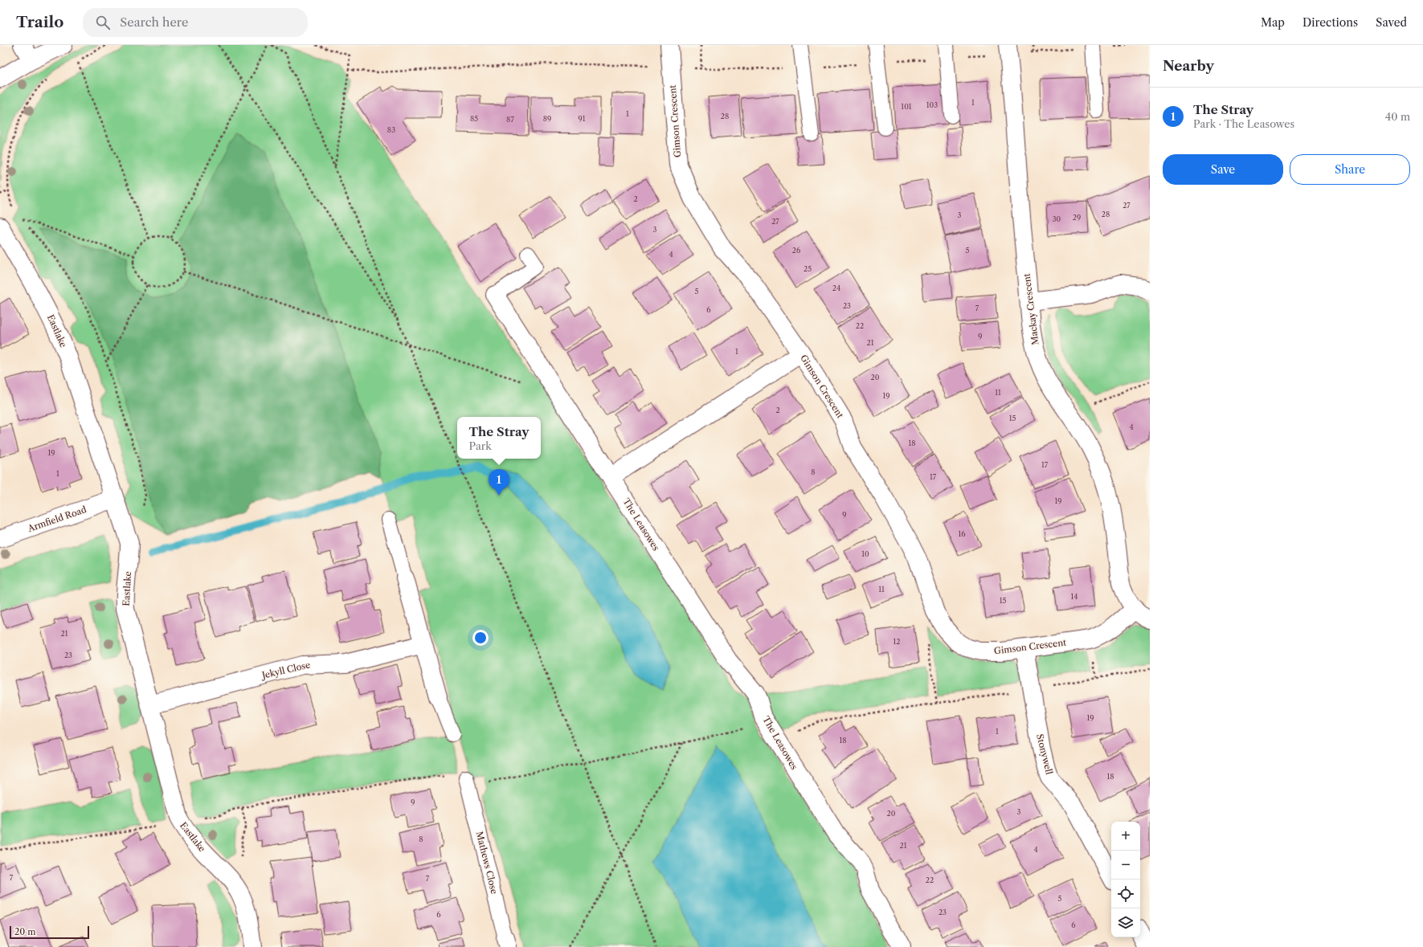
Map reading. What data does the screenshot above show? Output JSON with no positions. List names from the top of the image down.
{
  "streets": {
    "street": [
      "Gimson Crescent",
      "Mackay Crescent",
      "Eastlake",
      "Armfield Road",
      "The Leasowes",
      "Jekyll Close",
      "Stonywell"
    ],
    "lane": ["Mathews Close"]
  },
  "crossings": [
    ["Gimson Crescent", "Mackay Crescent"],
    ["Gimson Crescent", "Stonywell"],
    ["Eastlake", "Armfield Road"],
    ["Eastlake", "Jekyll Close"]
  ],
  "house_numbers": [
    "1",
    "103",
    "101",
    "1",
    "28",
    "85",
    "89",
    "91",
    "87",
    "83",
    "2",
    "27",
    "28",
    "3",
    "29",
    "30",
    "27",
    "3",
    "26",
    "5",
    "4",
    "25",
    "24",
    "5",
    "23",
    "7",
    "6",
    "22",
    "9",
    "21",
    "1",
    "20",
    "11",
    "19",
    "2",
    "15",
    "4",
    "18",
    "19",
    "17",
    "8",
    "1",
    "17",
    "19",
    "9",
    "16",
    "10",
    "11",
    "14",
    "15",
    "21",
    "12",
    "23",
    "19",
    "1",
    "18",
    "18",
    "9",
    "3",
    "20",
    "8",
    "21",
    "4",
    "7",
    "7",
    "22",
    "5",
    "23",
    "6",
    "6"
  ],
  "scale_bar": "20 m",
  "page": {
    "header": "Trailo",
    "search": "Search here",
    "nav": ["Map", "Directions", "Saved"],
    "heading": "Nearby",
    "list": [
      {
        "mark": "1",
        "name": "The Stray",
        "note": "Park · The Leasowes",
        "value": "40 m"
      }
    ],
    "buttons": ["Save", "Share"],
    "popup": ["The Stray", "Park"],
    "pins": "1",
    "map_buttons": ["+", "−"],
    "scale": "20 m"
  }
}
